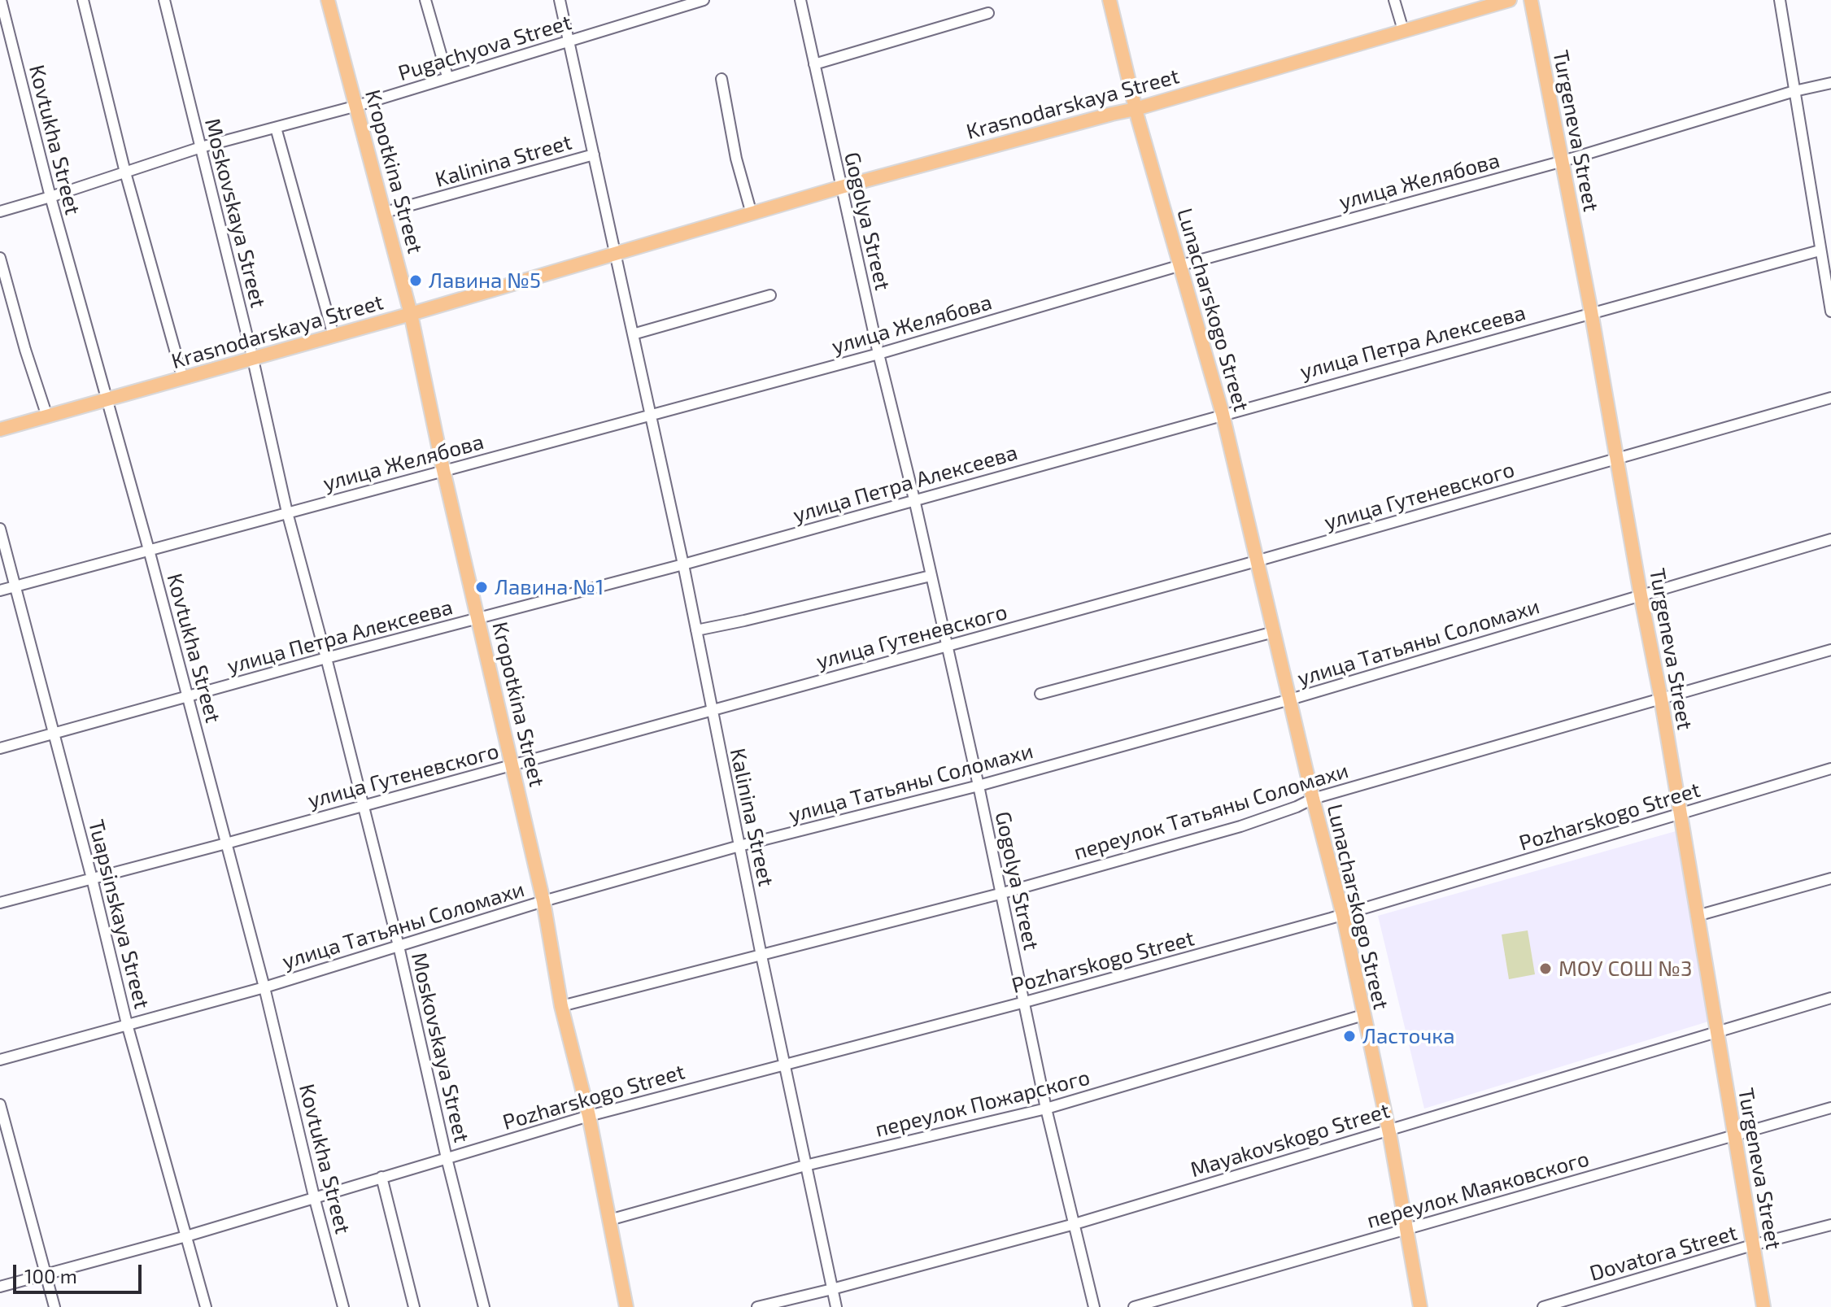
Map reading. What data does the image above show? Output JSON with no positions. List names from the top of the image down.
{
  "streets": {
    "main road": [
      "Krasnodarskaya Street",
      "Turgeneva Street",
      "Kropotkina Street",
      "Lunacharskogo Street"
    ],
    "street": [
      "Pugachyova Street",
      "Kovtukha Street",
      "Kalinina Street",
      "улица Желябова",
      "Moskovskaya Street",
      "Gogolya Street",
      "улица Петра Алексеева",
      "улица Гутеневского",
      "улица Татьяны Соломахи",
      "переулок Татьяны Соломахи",
      "Pozharskogo Street",
      "Tuapsinskaya Street",
      "переулок Пожарского",
      "Mayakovskogo Street",
      "переулок Маяковского",
      "Dovatora Street"
    ]
  },
  "crossings": [
    ["Pugachyova Street", "Kovtukha Street"],
    ["Pugachyova Street", "Kalinina Street"],
    ["Pugachyova Street", "Kropotkina Street"],
    ["Pugachyova Street", "Moskovskaya Street"],
    ["Krasnodarskaya Street", "Kovtukha Street"],
    ["Krasnodarskaya Street", "Kalinina Street"],
    ["Krasnodarskaya Street", "Kropotkina Street"],
    ["Krasnodarskaya Street", "Moskovskaya Street"],
    ["Krasnodarskaya Street", "Gogolya Street"],
    ["Krasnodarskaya Street", "Lunacharskogo Street"],
    ["Turgeneva Street", "улица Желябова"],
    ["Turgeneva Street", "улица Петра Алексеева"],
    ["Turgeneva Street", "улица Гутеневского"],
    ["Turgeneva Street", "улица Татьяны Соломахи"],
    ["Turgeneva Street", "переулок Татьяны Соломахи"],
    ["Turgeneva Street", "Pozharskogo Street"],
    ["Turgeneva Street", "Mayakovskogo Street"],
    ["Turgeneva Street", "переулок Маяковского"],
    ["Turgeneva Street", "Dovatora Street"],
    ["Kovtukha Street", "улица Желябова"],
    ["Kovtukha Street", "улица Петра Алексеева"],
    ["Kovtukha Street", "улица Гутеневского"],
    ["Kovtukha Street", "улица Татьяны Соломахи"],
    ["Kovtukha Street", "Pozharskogo Street"],
    ["Kalinina Street", "Kropotkina Street"],
    ["Kalinina Street", "улица Желябова"],
    ["Kalinina Street", "улица Петра Алексеева"],
    ["Kalinina Street", "улица Гутеневского"],
    ["Kalinina Street", "улица Татьяны Соломахи"],
    ["Kalinina Street", "переулок Татьяны Соломахи"],
    ["Kalinina Street", "Pozharskogo Street"],
    ["Kalinina Street", "переулок Пожарского"],
    ["Kalinina Street", "Mayakovskogo Street"],
    ["Kropotkina Street", "улица Желябова"],
    ["Kropotkina Street", "улица Петра Алексеева"],
    ["Kropotkina Street", "улица Гутеневского"],
    ["Kropotkina Street", "улица Татьяны Соломахи"],
    ["Kropotkina Street", "переулок Татьяны Соломахи"],
    ["Kropotkina Street", "Pozharskogo Street"],
    ["Kropotkina Street", "переулок Пожарского"],
    ["улица Желябова", "Moskovskaya Street"],
    ["улица Желябова", "Gogolya Street"],
    ["улица Желябова", "Lunacharskogo Street"],
    ["улица Желябова", "Tuapsinskaya Street"],
    ["Moskovskaya Street", "улица Петра Алексеева"],
    ["Moskovskaya Street", "улица Гутеневского"],
    ["Moskovskaya Street", "улица Татьяны Соломахи"],
    ["Moskovskaya Street", "Pozharskogo Street"],
    ["Gogolya Street", "улица Петра Алексеева"],
    ["Gogolya Street", "улица Гутеневского"],
    ["Gogolya Street", "улица Татьяны Соломахи"],
    ["Gogolya Street", "переулок Татьяны Соломахи"],
    ["Gogolya Street", "Pozharskogo Street"],
    ["Gogolya Street", "переулок Пожарского"],
    ["Gogolya Street", "Mayakovskogo Street"],
    ["Lunacharskogo Street", "улица Петра Алексеева"],
    ["Lunacharskogo Street", "улица Гутеневского"],
    ["Lunacharskogo Street", "улица Татьяны Соломахи"],
    ["Lunacharskogo Street", "переулок Татьяны Соломахи"],
    ["Lunacharskogo Street", "Pozharskogo Street"],
    ["Lunacharskogo Street", "переулок Пожарского"],
    ["Lunacharskogo Street", "Mayakovskogo Street"],
    ["Lunacharskogo Street", "переулок Маяковского"],
    ["улица Петра Алексеева", "Tuapsinskaya Street"],
    ["улица Гутеневского", "Tuapsinskaya Street"],
    ["улица Татьяны Соломахи", "Tuapsinskaya Street"],
    ["Pozharskogo Street", "Tuapsinskaya Street"]
  ],
  "places": [
    "Лавина №5",
    "Лавина №1",
    "МОУ СОШ №3",
    "Ласточка"
  ],
  "scale_bar": "100 m"
}
